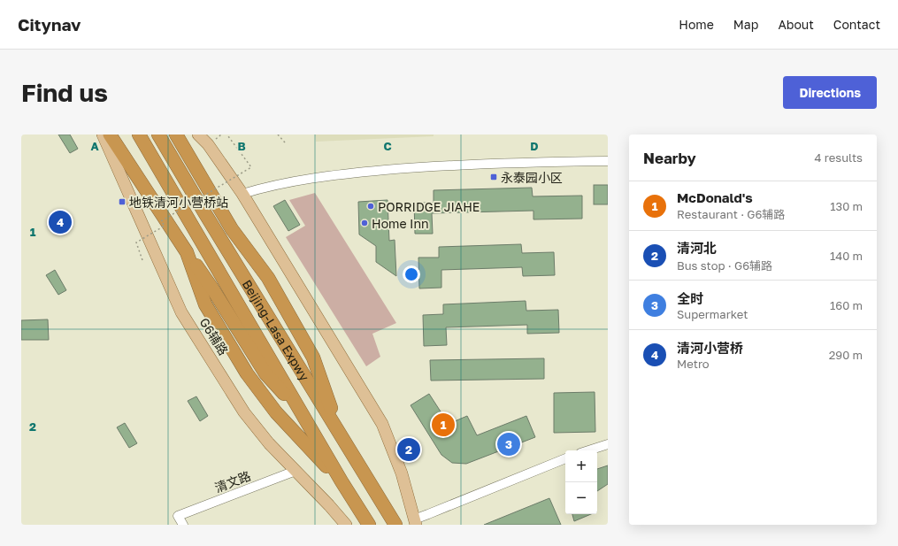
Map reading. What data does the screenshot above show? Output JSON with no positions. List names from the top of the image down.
{
  "streets": {
    "highway": ["Beijing-Lasa Expwy"],
    "main road": ["G6辅路"],
    "street": ["清文路"]
  },
  "crossings": [
    ["G6辅路", "清文路"]
  ],
  "places": {
    "transit": ["永泰园小区", "地铁清河小营桥站"],
    "other": ["PORRIDGE JIAHE", "Home Inn"]
  },
  "page": {
    "header": "Citynav",
    "nav": [
      "Home",
      "Map",
      "About",
      "Contact"
    ],
    "buttons": "Directions",
    "title": "Find us",
    "heading": ["Nearby", "4 results"],
    "list": [
      {
        "mark": "1",
        "name": "McDonald's",
        "note": "Restaurant · G6辅路",
        "value": "130 m"
      },
      {
        "mark": "2",
        "name": "清河北",
        "note": "Bus stop · G6辅路",
        "value": "140 m"
      },
      {
        "mark": "3",
        "name": "全时",
        "note": "Supermarket",
        "value": "160 m"
      },
      {
        "mark": "4",
        "name": "清河小营桥",
        "note": "Metro",
        "value": "290 m"
      }
    ],
    "pins": [
      "4",
      "1",
      "3",
      "2"
    ],
    "map_buttons": ["+", "−"]
  },
  "grid": {
    "columns": [
      "A",
      "B",
      "C",
      "D"
    ],
    "rows": ["1", "2"]
  }
}
